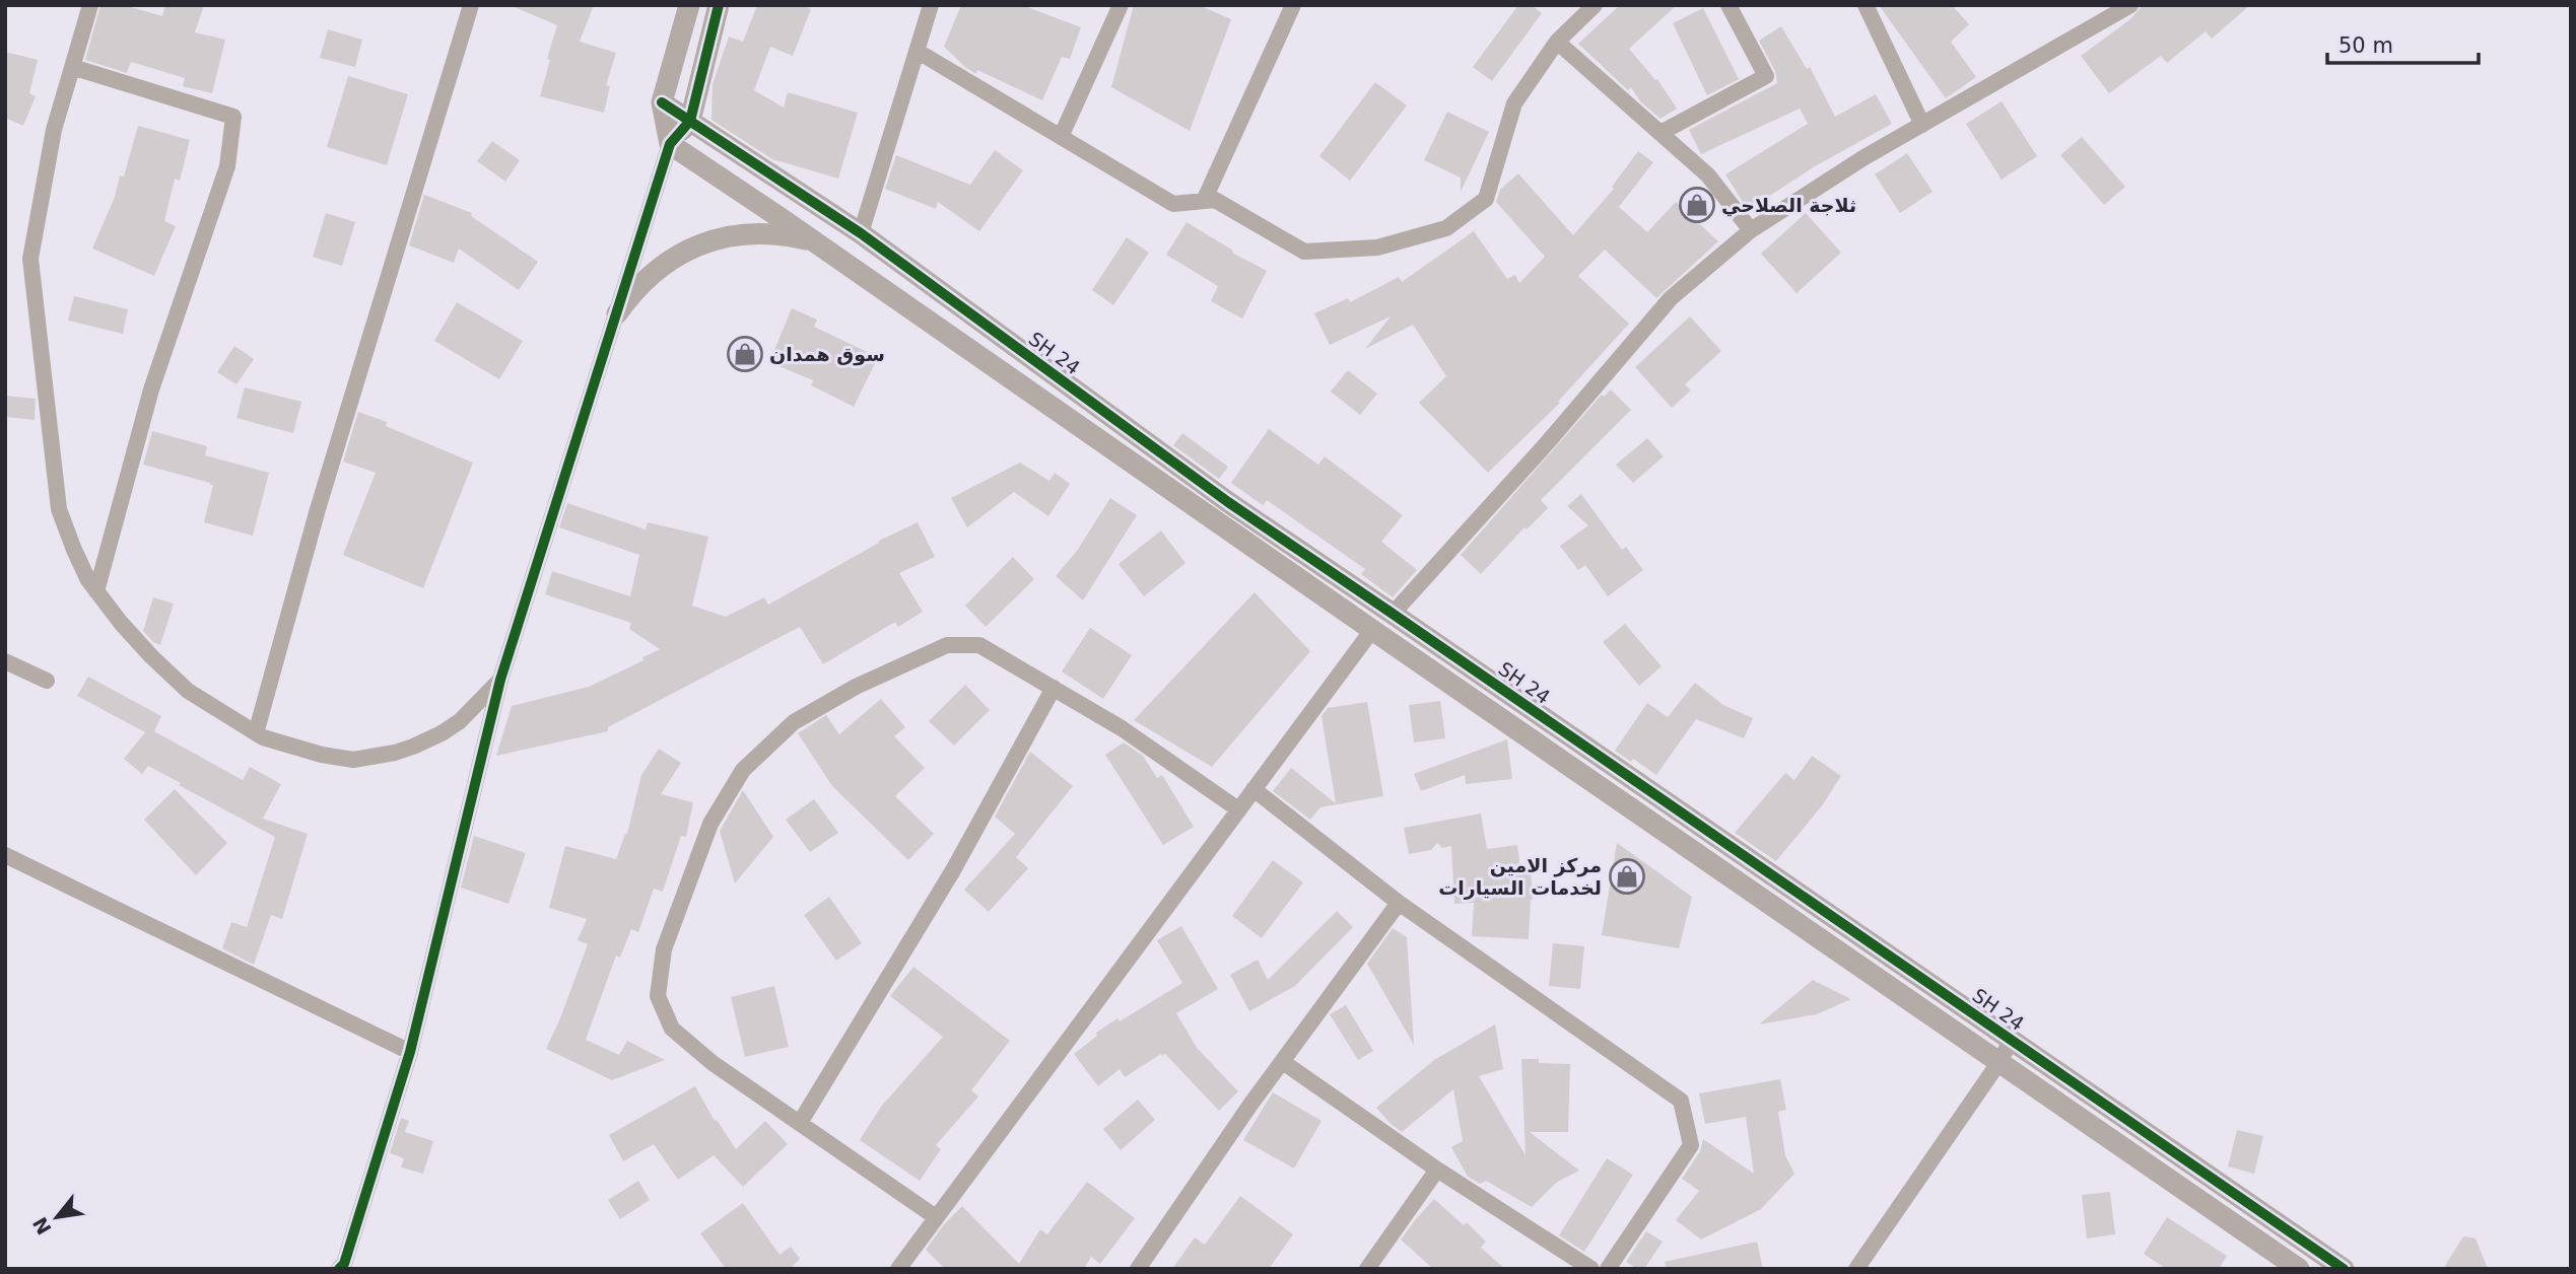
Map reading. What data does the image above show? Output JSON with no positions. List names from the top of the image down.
{
  "streets": {
    "street": ["SH 24"]
  },
  "places": {
    "shop": ["ثلاجة الصلاحي", "سوق همدان", "مركز الامين لخدمات السيارات"]
  },
  "scale_bar": "50 m",
  "north": "bottom left"
}
